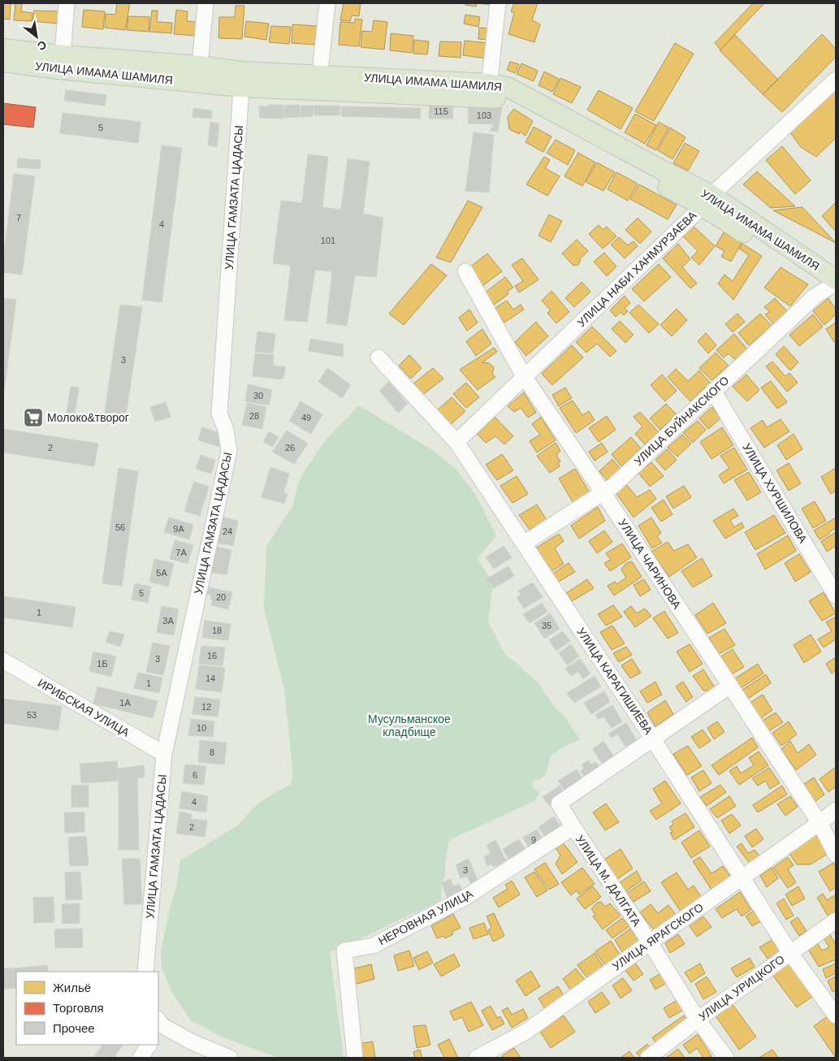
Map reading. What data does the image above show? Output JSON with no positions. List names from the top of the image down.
{
  "streets": {
    "main road": ["УЛИЦА ИМАМА ШАМИЛЯ"],
    "street": [
      "УЛИЦА ГАМЗАТА ЦАДАСЫ",
      "УЛИЦА НАБИ ХАНМУРЗАЕВА",
      "УЛИЦА БУЙНАКСКОГО",
      "УЛИЦА ХУРШИЛОВА",
      "УЛИЦА ЧАРИНОВА",
      "УЛИЦА КАРАГИШИЕВА",
      "ИРИБСКАЯ УЛИЦА",
      "УЛИЦА М. ДАЛГАТА",
      "НЕРОВНАЯ УЛИЦА",
      "УЛИЦА ЯРАГСКОГО",
      "УЛИЦА УРИЦКОГО"
    ]
  },
  "crossings": [
    ["УЛИЦА ИМАМА ШАМИЛЯ", "УЛИЦА ГАМЗАТА ЦАДАСЫ"],
    ["УЛИЦА ИМАМА ШАМИЛЯ", "УЛИЦА НАБИ ХАНМУРЗАЕВА"],
    ["УЛИЦА ИМАМА ШАМИЛЯ", "УЛИЦА БУЙНАКСКОГО"],
    ["УЛИЦА ГАМЗАТА ЦАДАСЫ", "ИРИБСКАЯ УЛИЦА"],
    ["УЛИЦА НАБИ ХАНМУРЗАЕВА", "УЛИЦА ЧАРИНОВА"],
    ["УЛИЦА НАБИ ХАНМУРЗАЕВА", "УЛИЦА КАРАГИШИЕВА"],
    ["УЛИЦА БУЙНАКСКОГО", "УЛИЦА ХУРШИЛОВА"],
    ["УЛИЦА БУЙНАКСКОГО", "УЛИЦА ЧАРИНОВА"],
    ["УЛИЦА БУЙНАКСКОГО", "УЛИЦА КАРАГИШИЕВА"],
    ["УЛИЦА ЧАРИНОВА", "УЛИЦА ЯРАГСКОГО"],
    ["УЛИЦА КАРАГИШИЕВА", "УЛИЦА М. ДАЛГАТА"],
    ["УЛИЦА КАРАГИШИЕВА", "УЛИЦА ЯРАГСКОГО"],
    ["УЛИЦА КАРАГИШИЕВА", "УЛИЦА УРИЦКОГО"],
    ["УЛИЦА М. ДАЛГАТА", "НЕРОВНАЯ УЛИЦА"],
    ["УЛИЦА М. ДАЛГАТА", "УЛИЦА ЯРАГСКОГО"],
    ["УЛИЦА М. ДАЛГАТА", "УЛИЦА УРИЦКОГО"]
  ],
  "parks": ["Мусульманское кладбище"],
  "places": {
    "supermarket": ["Молоко&творог"]
  },
  "house_numbers": [
    "115",
    "103",
    "5",
    "7",
    "4",
    "101",
    "3",
    "30",
    "28",
    "49",
    "2",
    "26",
    "56",
    "9А",
    "24",
    "7А",
    "5А",
    "5",
    "20",
    "1",
    "3А",
    "35",
    "18",
    "16",
    "3",
    "1Б",
    "14",
    "1",
    "1А",
    "12",
    "53",
    "10",
    "8",
    "6",
    "4",
    "2",
    "9",
    "3"
  ],
  "legend": ["Жильё", "Торговля", "Прочее"],
  "north": "bottom right"
}
